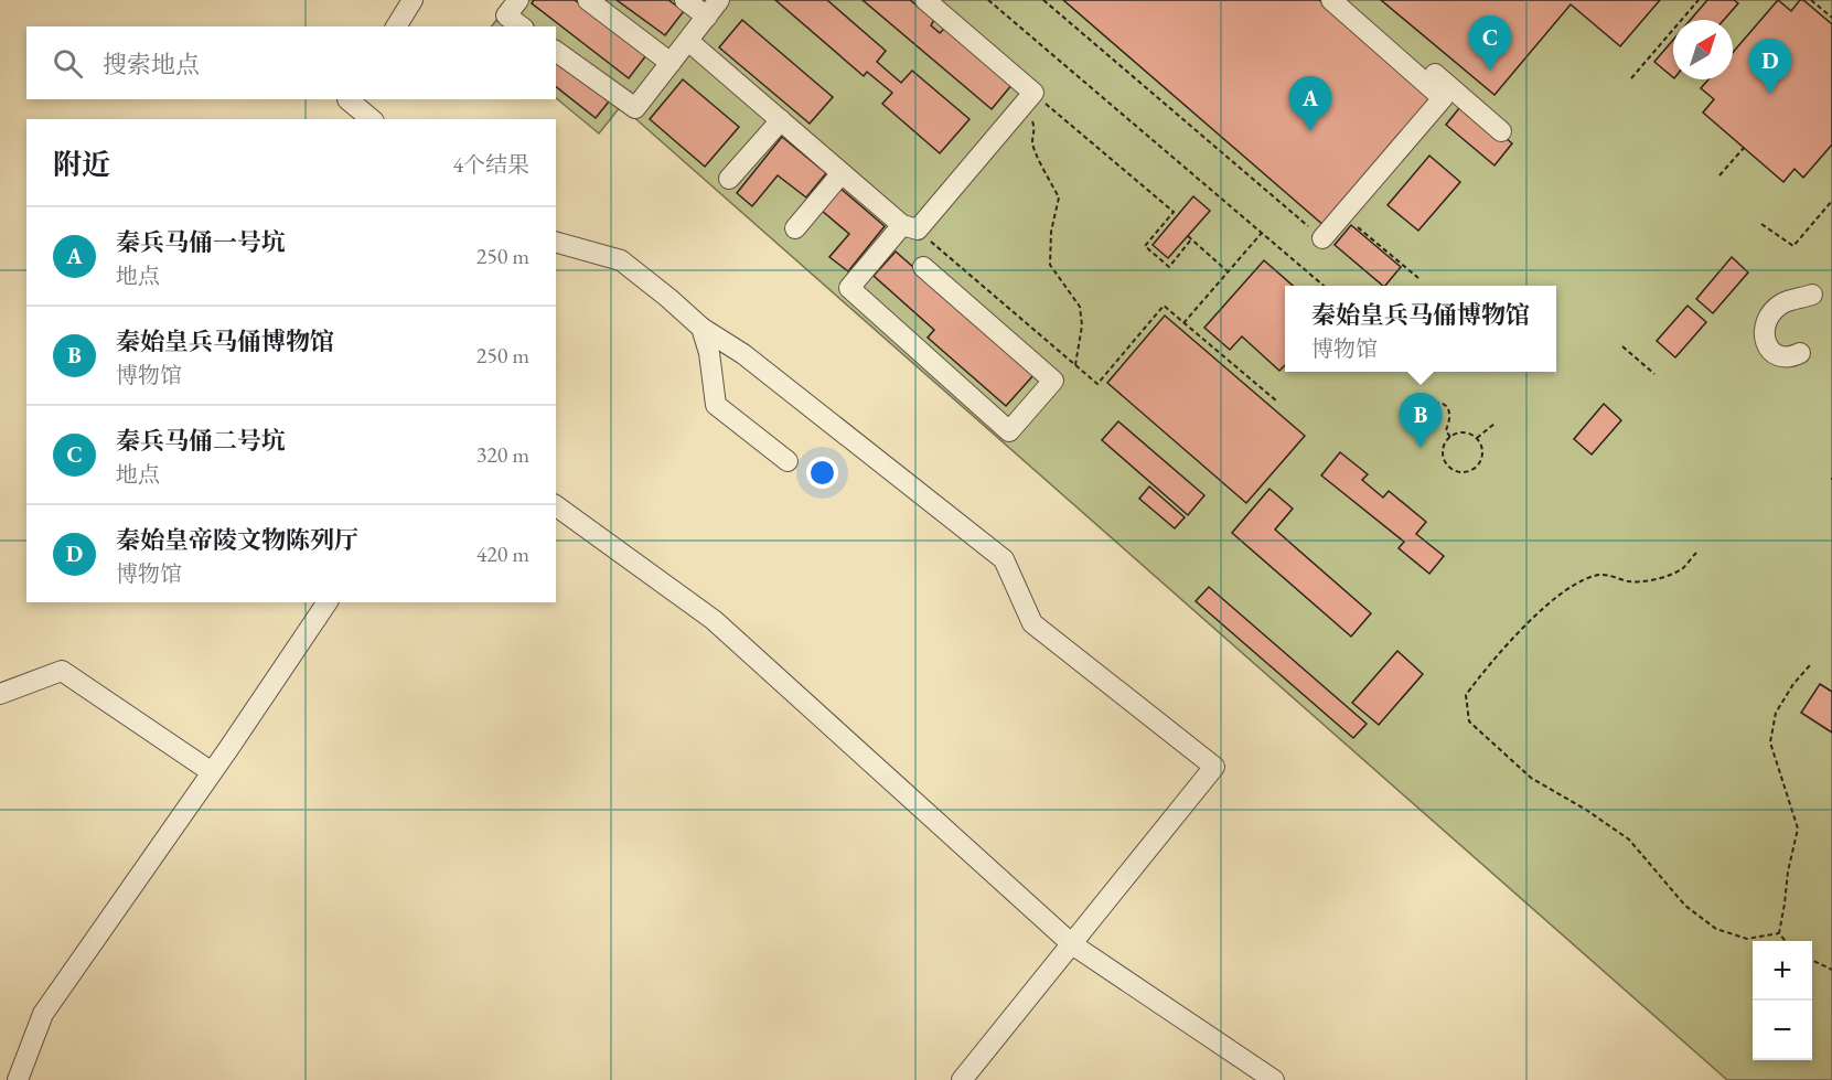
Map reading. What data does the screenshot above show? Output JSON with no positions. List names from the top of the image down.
{
  "north": "top right",
  "page": {
    "pins": [
      "C",
      "D",
      "A",
      "B"
    ],
    "search": "搜索地点",
    "heading": ["附近", "4个结果"],
    "list": [
      {
        "mark": "A",
        "name": "秦兵马俑一号坑",
        "note": "地点",
        "value": "250 m"
      },
      {
        "mark": "B",
        "name": "秦始皇兵马俑博物馆",
        "note": "博物馆",
        "value": "250 m"
      },
      {
        "mark": "C",
        "name": "秦兵马俑二号坑",
        "note": "地点",
        "value": "320 m"
      },
      {
        "mark": "D",
        "name": "秦始皇帝陵文物陈列厅",
        "note": "博物馆",
        "value": "420 m"
      }
    ],
    "popup": ["秦始皇兵马俑博物馆", "博物馆"],
    "map_buttons": ["+", "−"]
  }
}
